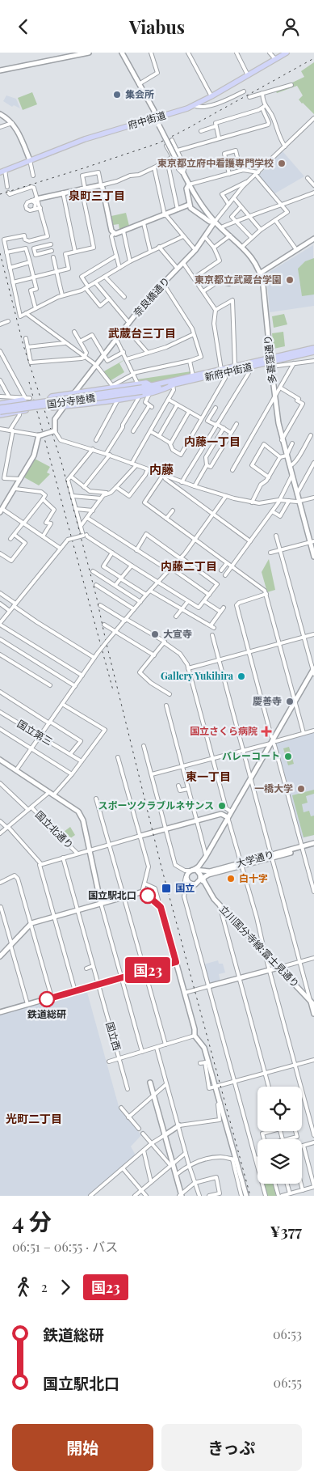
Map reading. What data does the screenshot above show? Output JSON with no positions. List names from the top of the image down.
{
  "streets": {
    "main road": ["府中街道", "新府中街道", "国分寺陸橋"],
    "street": [
      "奈良橋通り",
      "多喜窪通り",
      "国立第三",
      "国立北通り",
      "大学通り",
      "立川国分寺線;富士見通り",
      "国立西"
    ]
  },
  "crossings": [
    ["奈良橋通り", "多喜窪通り"],
    ["多喜窪通り", "新府中街道"],
    ["新府中街道", "国分寺陸橋"]
  ],
  "districts": [
    "泉町三丁目",
    "武蔵台三丁目",
    "内藤一丁目",
    "内藤",
    "内藤二丁目",
    "東一丁目",
    "光町二丁目"
  ],
  "places": {
    "other": [
      "集会所",
      "東京都立府中看護専門学校",
      "東京都立武蔵台学園",
      "大宣寺",
      "Gallery Yukihira",
      "慶善寺",
      "バレーコート",
      "一橋大学",
      "スポーツクラブルネサンス",
      "白十字",
      "国立駅北口",
      "鉄道総研"
    ],
    "health": ["国立さくら病院"],
    "transit": ["国立"]
  },
  "lines": ["bus line 国23"],
  "page": {
    "header": "Viabus",
    "on_map": "国23",
    "heading": ["4 分", "06:51 – 06:55 · バス", "¥377"],
    "legs": ["2", "国23"],
    "list": [
      {
        "name": "鉄道総研",
        "value": "06:53"
      },
      {
        "name": "国立駅北口",
        "value": "06:55"
      }
    ],
    "buttons": ["開始", "きっぷ"]
  }
}
